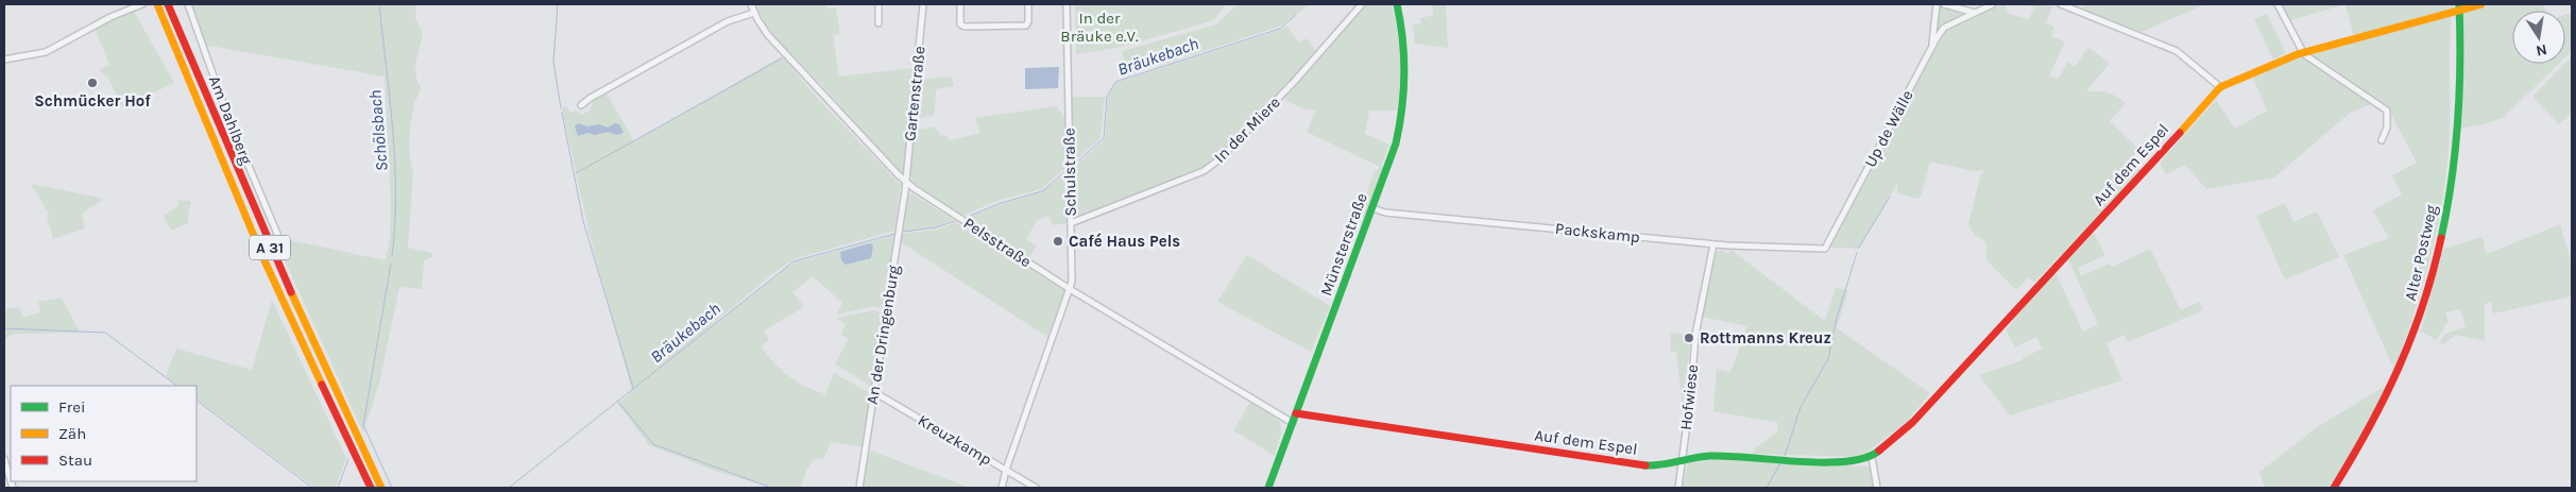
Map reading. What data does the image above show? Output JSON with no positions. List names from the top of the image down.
{
  "streets": {
    "main road": [
      "Auf dem Espel",
      "Münsterstraße",
      "A 31",
      "Alter Postweg"
    ],
    "street": [
      "Gartenstraße",
      "Am Dahlberg",
      "Up de Wälle",
      "In der Miere",
      "Schulstraße",
      "Packskamp",
      "Pelsstraße",
      "An der Dringenburg",
      "Hofwiese",
      "Kreuzkamp"
    ]
  },
  "crossings": [
    ["Gartenstraße", "Pelsstraße"],
    ["Gartenstraße", "An der Dringenburg"],
    ["Up de Wälle", "Packskamp"],
    ["In der Miere", "Schulstraße"],
    ["Auf dem Espel", "Münsterstraße"],
    ["Auf dem Espel", "Alter Postweg"],
    ["Auf dem Espel", "Hofwiese"],
    ["Schulstraße", "Pelsstraße"],
    ["Schulstraße", "Kreuzkamp"],
    ["Packskamp", "Münsterstraße"],
    ["Packskamp", "Hofwiese"],
    ["Pelsstraße", "Münsterstraße"],
    ["Pelsstraße", "An der Dringenburg"],
    ["An der Dringenburg", "Kreuzkamp"]
  ],
  "water": ["Bräukebach", "Schölsbach"],
  "parks": ["In der Bräuke e.V."],
  "places": ["Schmücker Hof", "Café Haus Pels", "Rottmanns Kreuz"],
  "legend": ["Frei", "Zäh", "Stau"],
  "north": "bottom"
}
